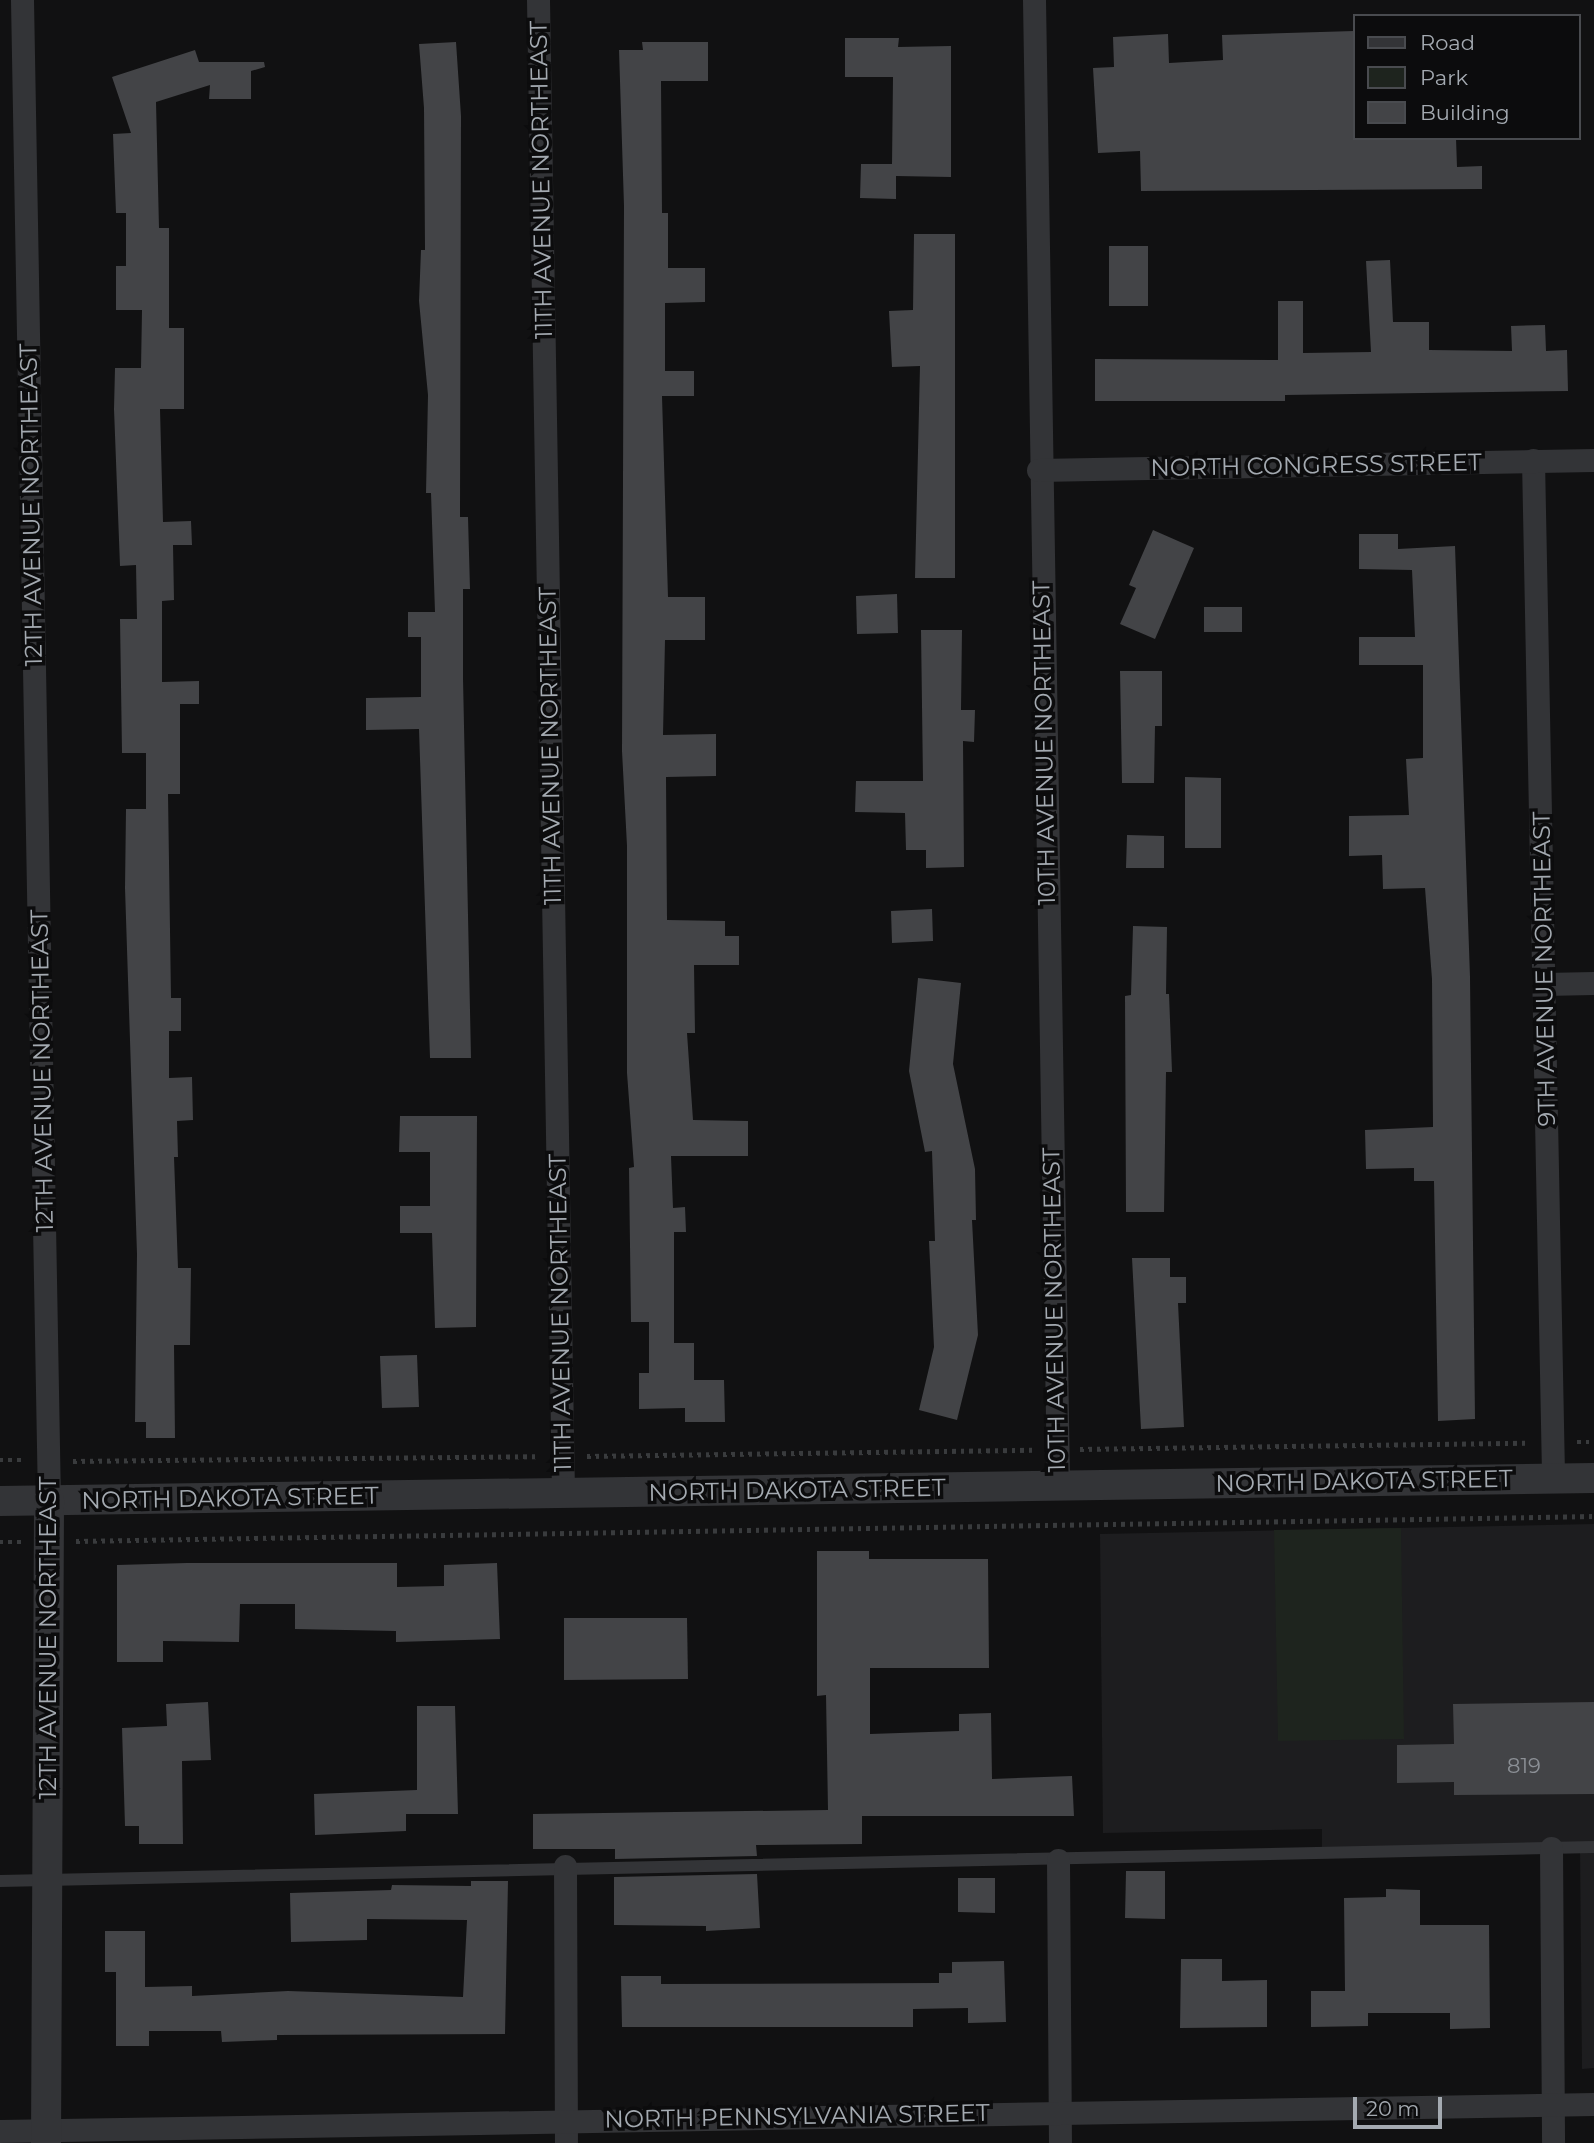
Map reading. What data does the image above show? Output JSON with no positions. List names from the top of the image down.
{
  "streets": {
    "street": [
      "11TH AVENUE NORTHEAST",
      "NORTH CONGRESS STREET",
      "12TH AVENUE NORTHEAST",
      "10TH AVENUE NORTHEAST",
      "9TH AVENUE NORTHEAST",
      "NORTH DAKOTA STREET",
      "NORTH PENNSYLVANIA STREET"
    ]
  },
  "crossings": [
    ["11TH AVENUE NORTHEAST", "NORTH DAKOTA STREET"],
    ["NORTH CONGRESS STREET", "10TH AVENUE NORTHEAST"],
    ["NORTH CONGRESS STREET", "9TH AVENUE NORTHEAST"],
    ["12TH AVENUE NORTHEAST", "NORTH DAKOTA STREET"],
    ["12TH AVENUE NORTHEAST", "NORTH PENNSYLVANIA STREET"],
    ["10TH AVENUE NORTHEAST", "NORTH DAKOTA STREET"],
    ["9TH AVENUE NORTHEAST", "NORTH DAKOTA STREET"]
  ],
  "house_numbers": ["819"],
  "legend": ["Road", "Park", "Building"],
  "scale_bar": "20 m"
}
